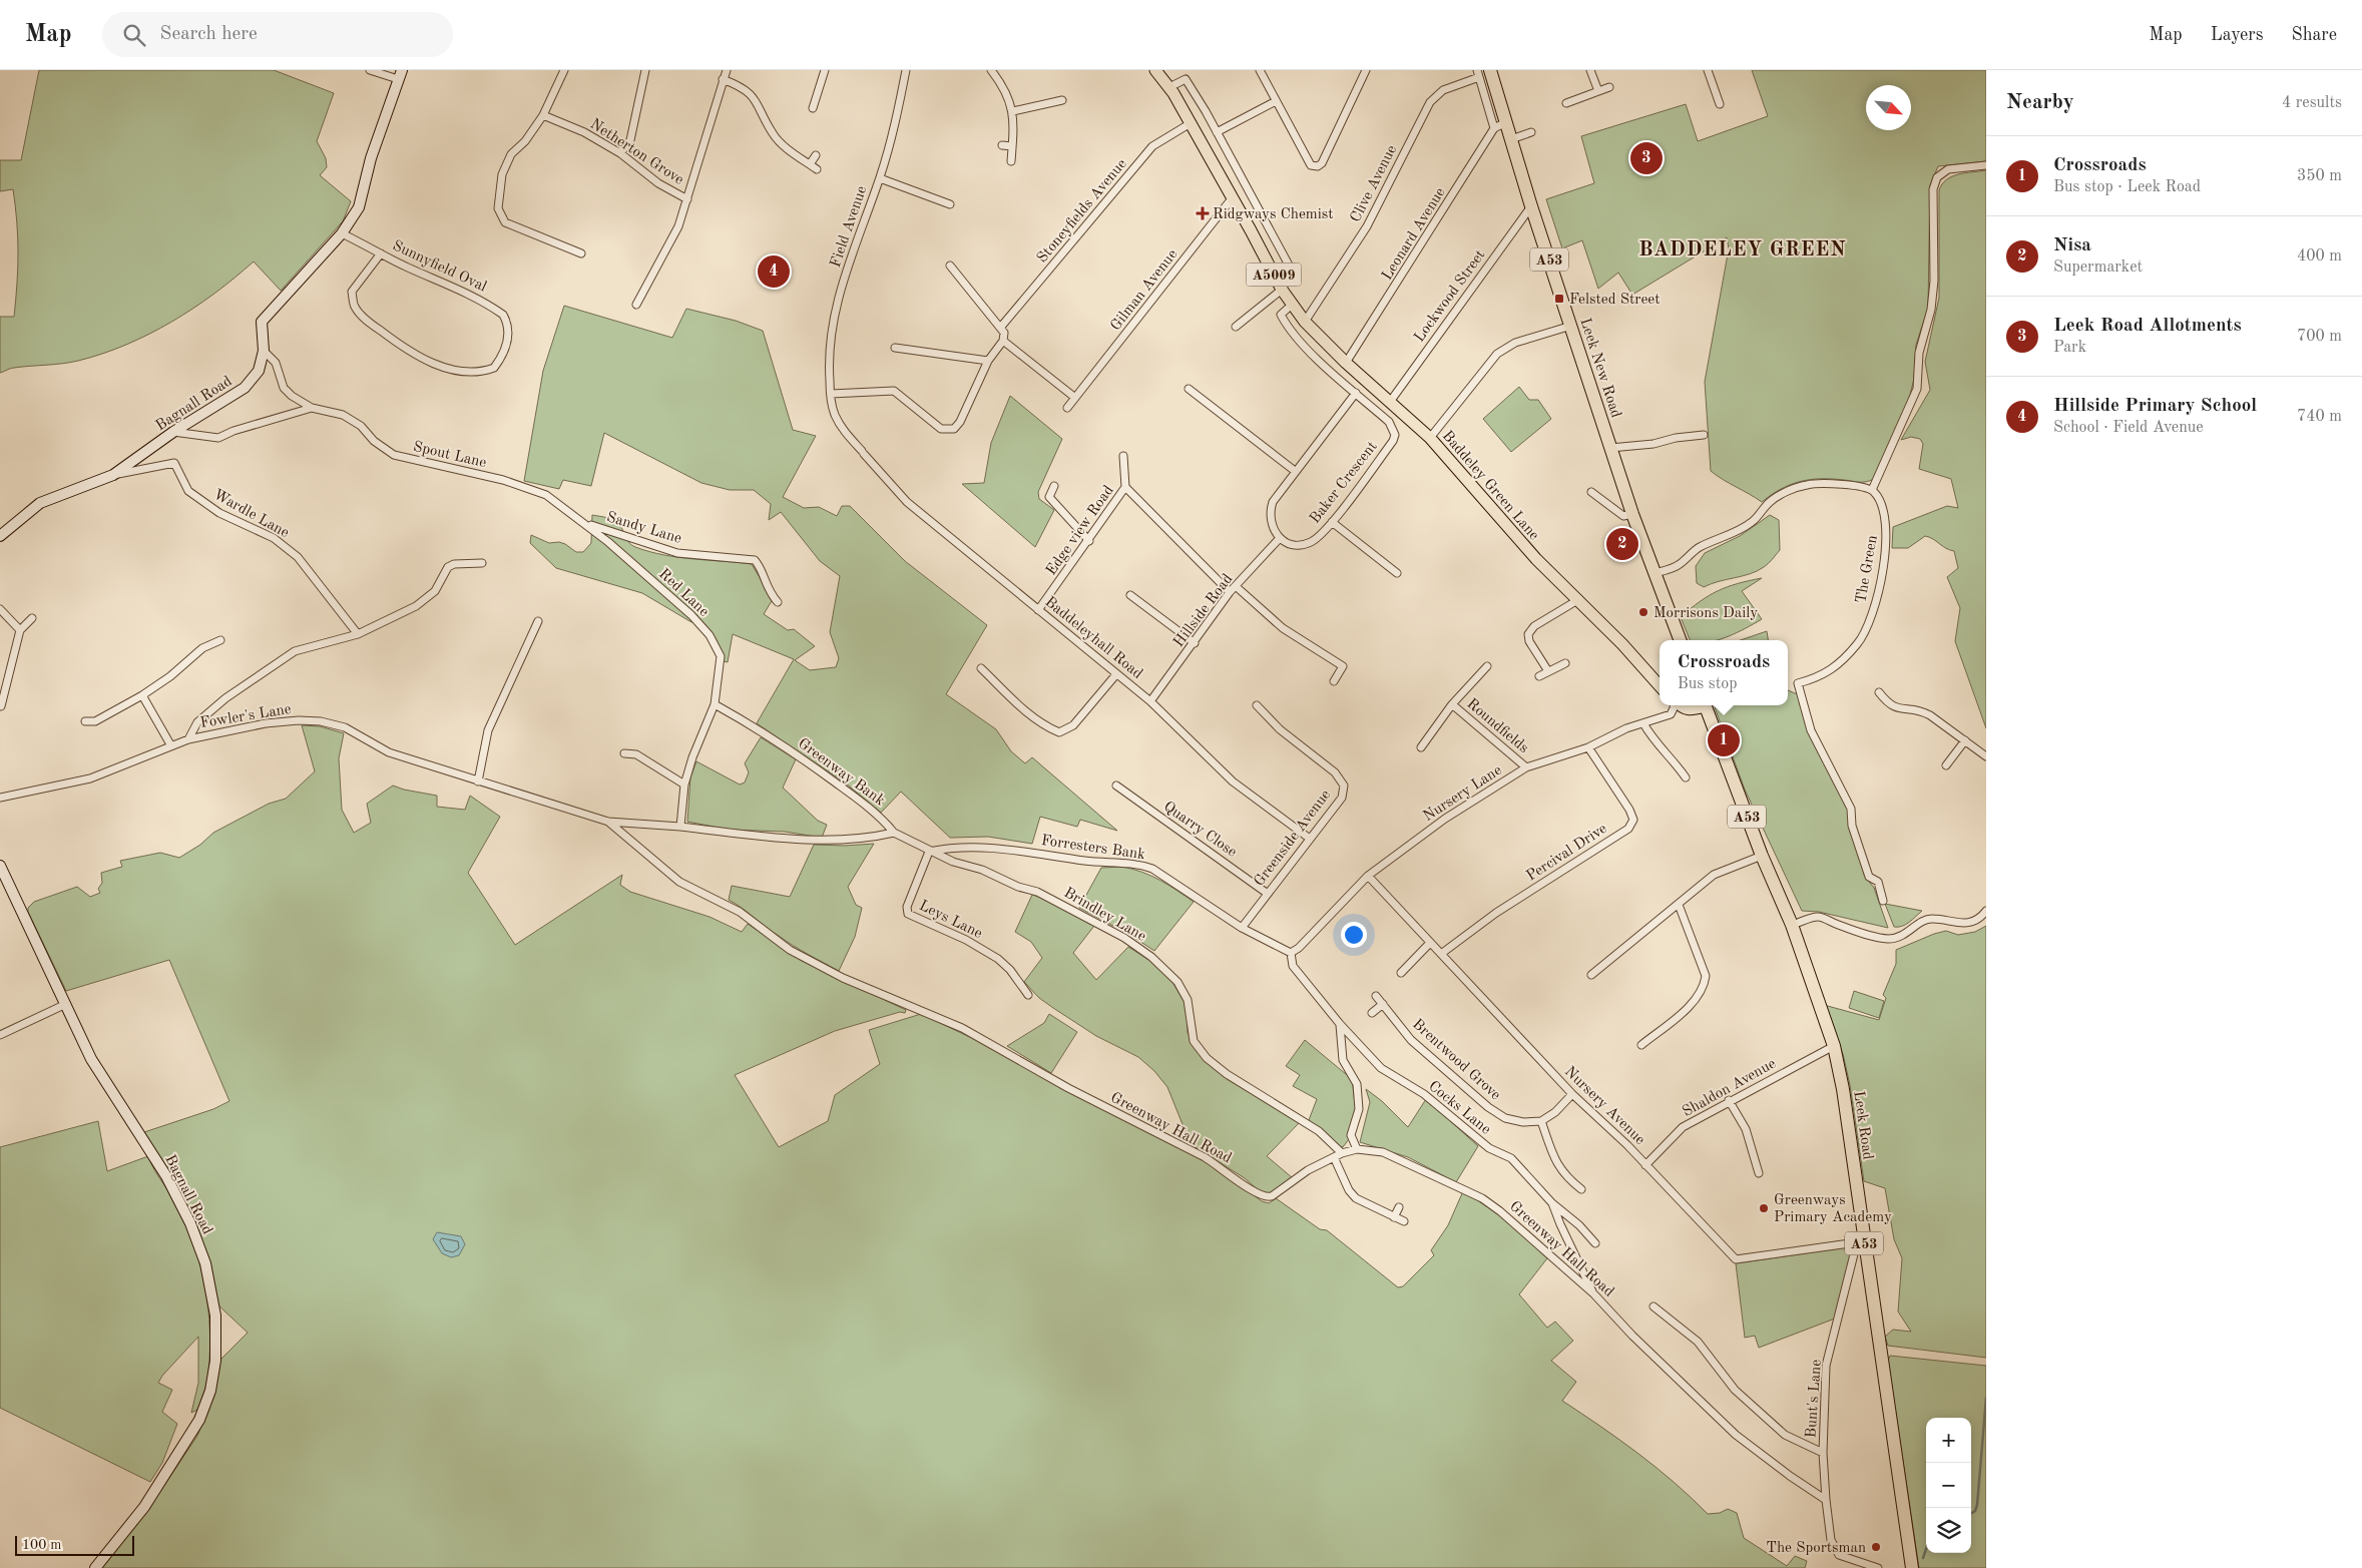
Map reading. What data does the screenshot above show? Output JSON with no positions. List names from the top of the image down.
{
  "streets": {
    "highway": ["A53", "Leek New Road", "Leek Road"],
    "main road": ["A5009", "Baddeley Green Lane"],
    "street": [
      "Netherton Grove",
      "Clive Avenue",
      "Stoneyfields Avenue",
      "Field Avenue",
      "Leonard Avenue",
      "Sunnyfield Oval",
      "Gilman Avenue",
      "Lockwood Street",
      "Bagnall Road",
      "Spout Lane",
      "Baker Crescent",
      "Wardle Lane",
      "Sandy Lane",
      "Edge view Road",
      "The Green",
      "Red Lane",
      "Hillside Road",
      "Baddeleyhall Road",
      "Fowler's Lane",
      "Roundfields",
      "Greenway Bank",
      "Nursery Lane",
      "Quarry Close",
      "Greenside Avenue",
      "Forresters Bank",
      "Percival Drive",
      "Brindley Lane",
      "Leys Lane",
      "Brentwood Grove",
      "Shaldon Avenue",
      "Nursery Avenue",
      "Cocks Lane",
      "Greenway Hall Road",
      "Bunt's Lane"
    ]
  },
  "crossings": [
    ["Clive Avenue", "Leek New Road"],
    ["Clive Avenue", "Baddeley Green Lane"],
    ["Stoneyfields Avenue", "Baddeley Green Lane"],
    ["Field Avenue", "Baddeleyhall Road"],
    ["Leonard Avenue", "Leek New Road"],
    ["Leonard Avenue", "Baddeley Green Lane"],
    ["Sunnyfield Oval", "Bagnall Road"],
    ["Gilman Avenue", "Baddeley Green Lane"],
    ["Lockwood Street", "Leek New Road"],
    ["Lockwood Street", "Baker Crescent"],
    ["Lockwood Street", "Baddeley Green Lane"],
    ["Bagnall Road", "Spout Lane"],
    ["Bagnall Road", "Wardle Lane"],
    ["Spout Lane", "Sandy Lane"],
    ["Spout Lane", "Red Lane"],
    ["Baker Crescent", "Hillside Road"],
    ["Sandy Lane", "Red Lane"],
    ["Edge view Road", "Hillside Road"],
    ["Edge view Road", "Baddeleyhall Road"],
    ["Red Lane", "Greenway Bank"],
    ["Hillside Road", "Baddeleyhall Road"],
    ["Baddeleyhall Road", "Greenside Avenue"],
    ["Fowler's Lane", "Greenway Hall Road"],
    ["Roundfields", "Nursery Lane"],
    ["Greenway Bank", "Brindley Lane"],
    ["Nursery Lane", "Forresters Bank"],
    ["Nursery Lane", "Percival Drive"],
    ["Nursery Lane", "Nursery Avenue"],
    ["Nursery Lane", "Cocks Lane"],
    ["Quarry Close", "Greenside Avenue"],
    ["Greenside Avenue", "Forresters Bank"],
    ["Forresters Bank", "Brindley Lane"],
    ["Forresters Bank", "Leys Lane"],
    ["Forresters Bank", "Cocks Lane"],
    ["Percival Drive", "Nursery Avenue"],
    ["Brindley Lane", "Leys Lane"],
    ["Brindley Lane", "Greenway Hall Road"],
    ["Shaldon Avenue", "Nursery Avenue"],
    ["Shaldon Avenue", "Leek Road"],
    ["Nursery Avenue", "Leek Road"],
    ["Nursery Avenue", "Bunt's Lane"],
    ["Cocks Lane", "Greenway Hall Road"],
    ["Leek Road", "Bunt's Lane"],
    ["Greenway Hall Road", "Bunt's Lane"]
  ],
  "districts": ["BADDELEY GREEN"],
  "places": {
    "health": ["Ridgways Chemist"],
    "transit": ["Felsted Street"],
    "other": ["Morrisons Daily", "Greenways Primary Academy", "The Sportsman"]
  },
  "scale_bar": "100 m",
  "north": "bottom right",
  "page": {
    "header": "Map",
    "search": "Search here",
    "nav": ["Map", "Layers", "Share"],
    "heading": ["Nearby", "4 results"],
    "list": [
      {
        "mark": "1",
        "name": "Crossroads",
        "note": "Bus stop · Leek Road",
        "value": "350 m"
      },
      {
        "mark": "2",
        "name": "Nisa",
        "note": "Supermarket",
        "value": "400 m"
      },
      {
        "mark": "3",
        "name": "Leek Road Allotments",
        "note": "Park",
        "value": "700 m"
      },
      {
        "mark": "4",
        "name": "Hillside Primary School",
        "note": "School · Field Avenue",
        "value": "740 m"
      }
    ],
    "pins": [
      "3",
      "4",
      "2",
      "1"
    ],
    "popup": ["Crossroads", "Bus stop"],
    "map_buttons": ["+", "−"],
    "scale": "100 m"
  }
}
